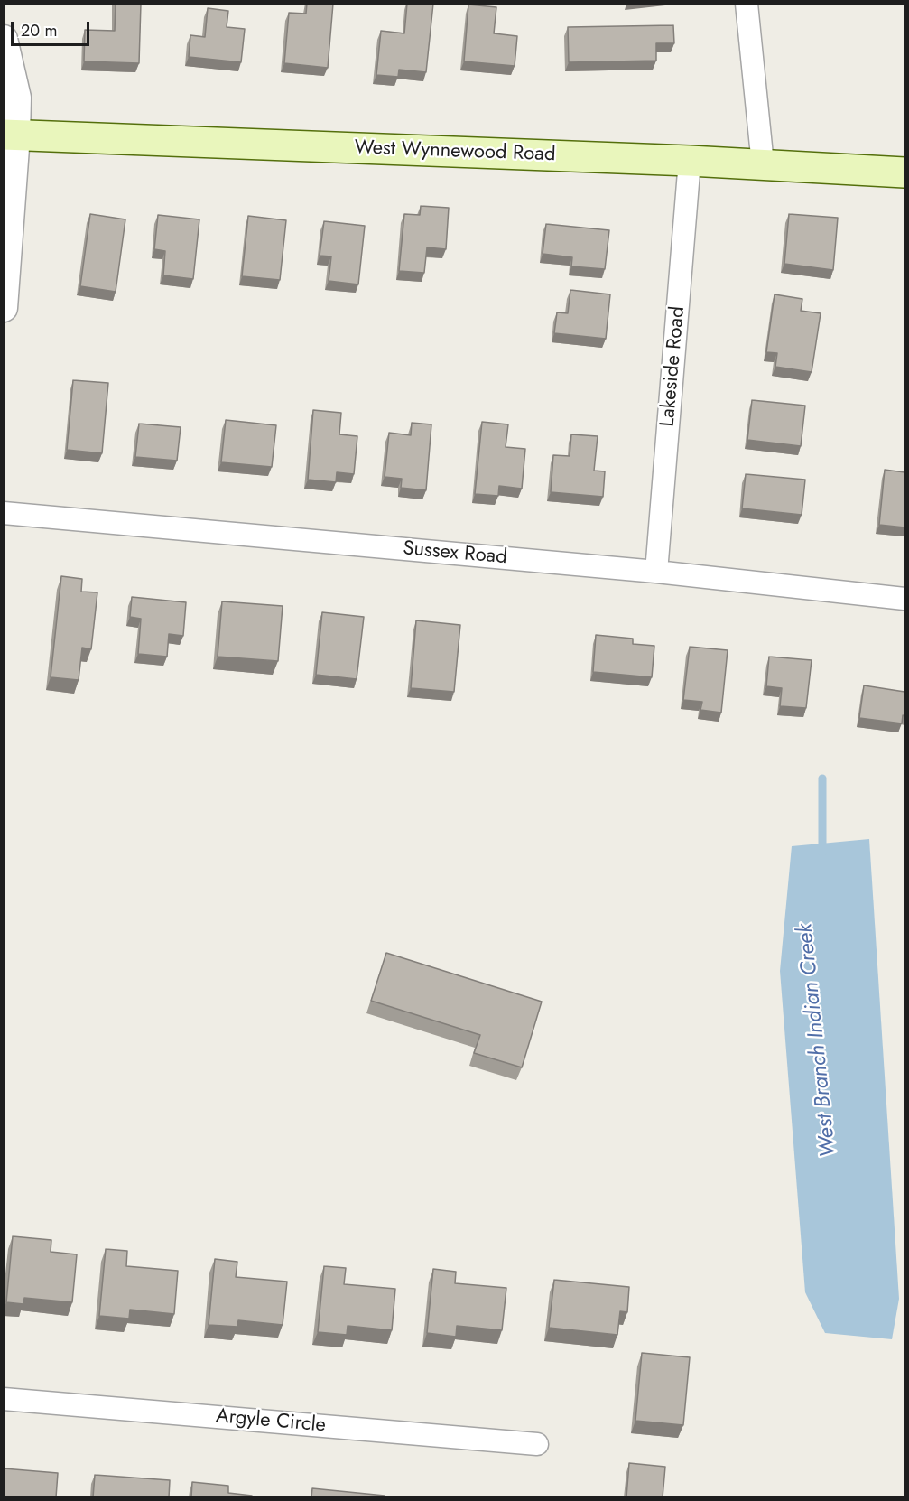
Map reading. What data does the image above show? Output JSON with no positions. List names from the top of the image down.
{
  "streets": {
    "main road": ["West Wynnewood Road"],
    "street": ["Lakeside Road", "Sussex Road", "Argyle Circle"]
  },
  "crossings": [
    ["West Wynnewood Road", "Lakeside Road"],
    ["Lakeside Road", "Sussex Road"]
  ],
  "water": ["West Branch Indian Creek"],
  "scale_bar": "20 m"
}
